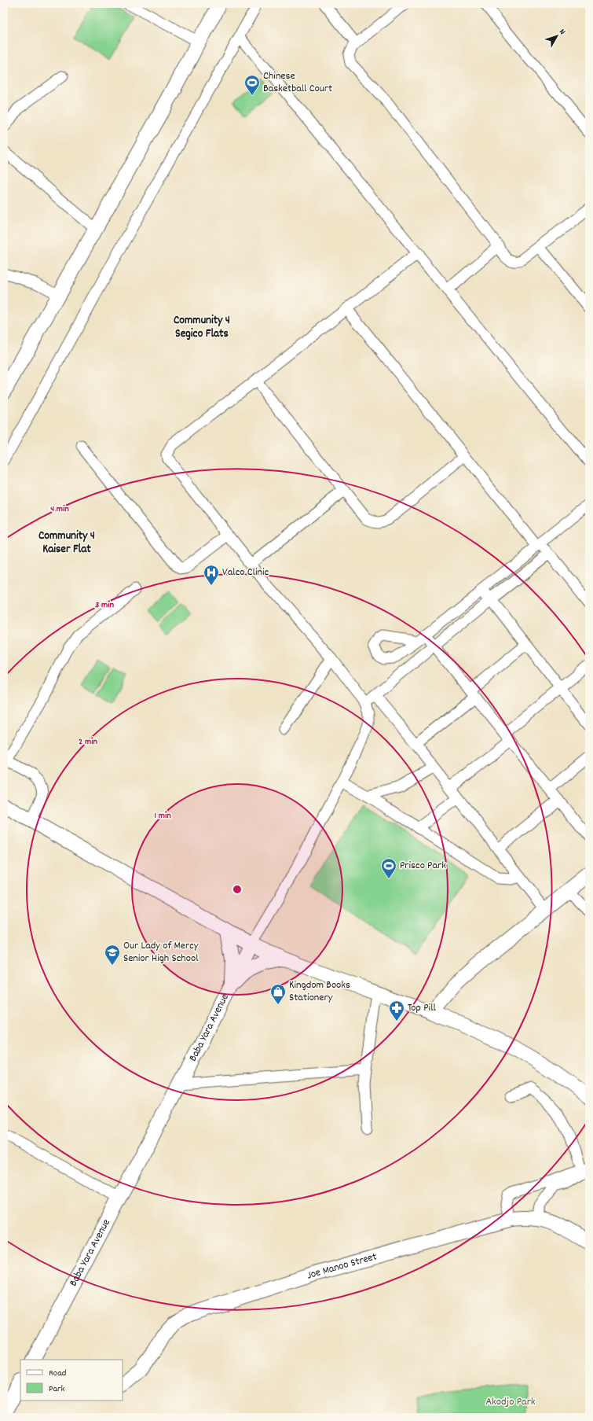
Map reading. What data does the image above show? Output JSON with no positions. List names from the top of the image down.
{
  "streets": {
    "main road": ["Baba Yara Avenue", "Joe Manoo Street"]
  },
  "districts": ["Community 4 Segico Flats", "Community 4 Kaiser Flat"],
  "parks": ["Akodjo Park"],
  "places": {
    "sports": ["Chinese Basketball Court", "Prisco Park"],
    "hospital": ["Valco Clinic"],
    "school or university": ["Our Lady of Mercy Senior High School"],
    "shop": ["Kingdom Books Stationery"],
    "pharmacy": ["Top Pill"]
  },
  "legend": ["Road", "Park"],
  "north": "top right",
  "rings": [
    "4 min",
    "3 min",
    "2 min",
    "1 min"
  ]
}
